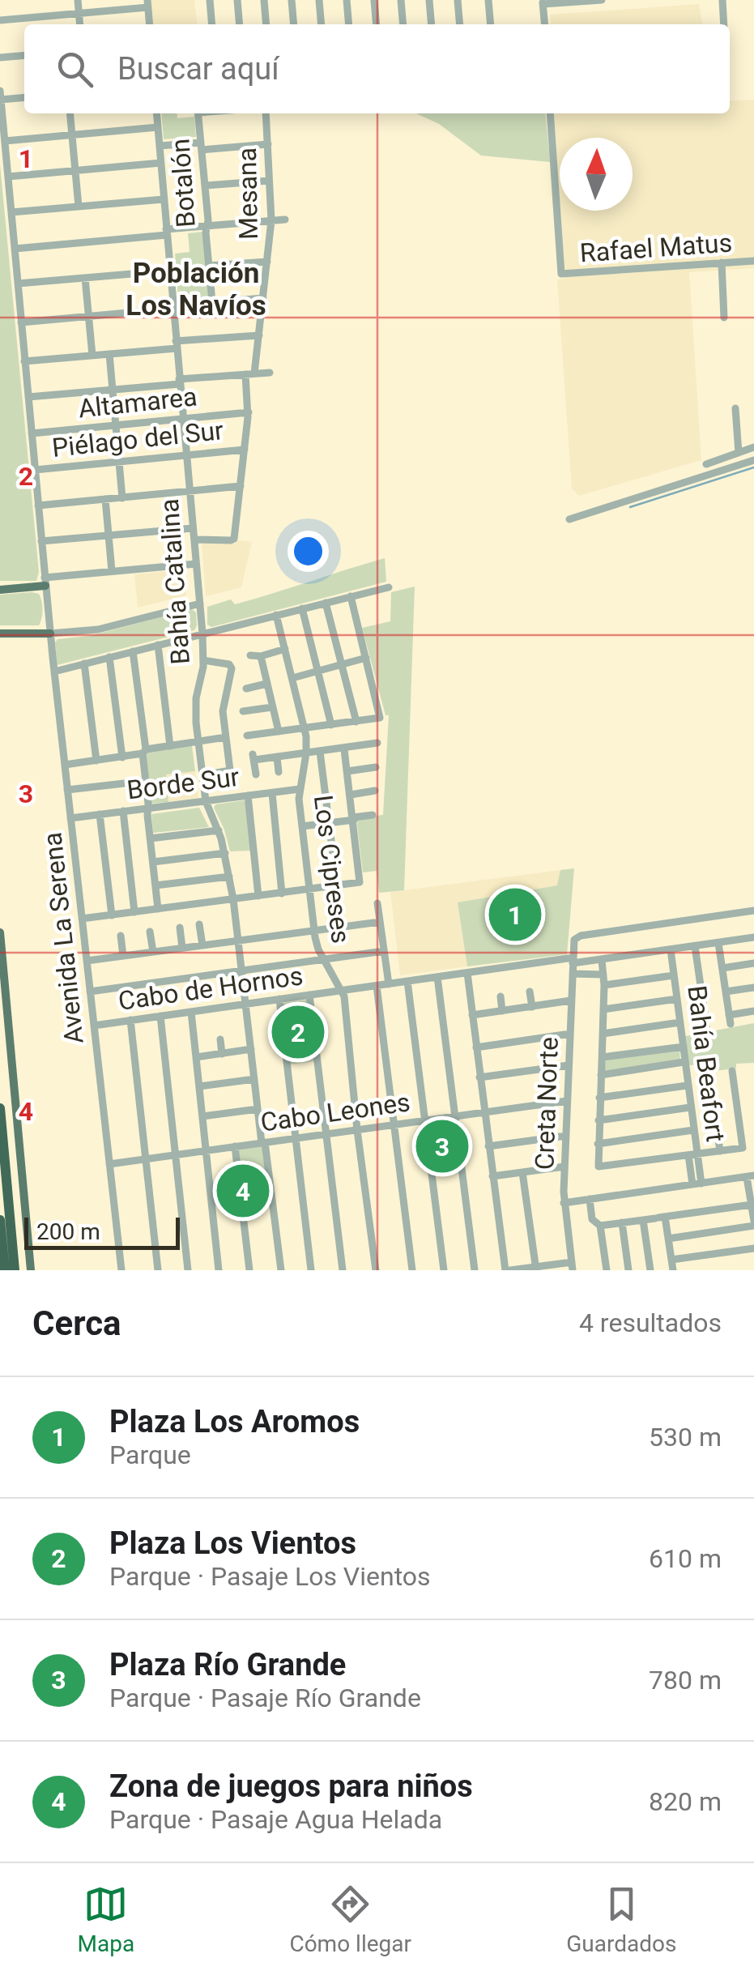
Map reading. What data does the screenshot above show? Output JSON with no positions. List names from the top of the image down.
{
  "streets": {
    "street": [
      "Botalón",
      "Mesana",
      "Rafael Matus",
      "Altamarea",
      "Piélago del Sur",
      "Bahía Catalina",
      "Borde Sur",
      "Los Cipreses",
      "Avenida La Serena",
      "Cabo de Hornos",
      "Bahía Beafort",
      "Creta Norte",
      "Cabo Leones"
    ]
  },
  "crossings": [
    ["Mesana", "Altamarea"],
    ["Mesana", "Piélago del Sur"],
    ["Mesana", "Bahía Catalina"],
    ["Altamarea", "Bahía Catalina"],
    ["Altamarea", "Avenida La Serena"],
    ["Piélago del Sur", "Bahía Catalina"],
    ["Piélago del Sur", "Avenida La Serena"],
    ["Bahía Catalina", "Borde Sur"],
    ["Bahía Catalina", "Cabo de Hornos"],
    ["Bahía Catalina", "Cabo Leones"],
    ["Borde Sur", "Los Cipreses"],
    ["Borde Sur", "Avenida La Serena"],
    ["Los Cipreses", "Cabo de Hornos"],
    ["Los Cipreses", "Cabo Leones"],
    ["Avenida La Serena", "Cabo de Hornos"],
    ["Avenida La Serena", "Cabo Leones"],
    ["Cabo de Hornos", "Bahía Beafort"],
    ["Cabo de Hornos", "Creta Norte"],
    ["Creta Norte", "Cabo Leones"]
  ],
  "districts": ["Población Los Navíos"],
  "scale_bar": "200 m",
  "north": "top",
  "page": {
    "search": "Buscar aquí",
    "pins": [
      "1",
      "2",
      "3",
      "4"
    ],
    "scale": "200 m",
    "heading": ["Cerca", "4 resultados"],
    "list": [
      {
        "mark": "1",
        "name": "Plaza Los Aromos",
        "note": "Parque",
        "value": "530 m"
      },
      {
        "mark": "2",
        "name": "Plaza Los Vientos",
        "note": "Parque · Pasaje Los Vientos",
        "value": "610 m"
      },
      {
        "mark": "3",
        "name": "Plaza Río Grande",
        "note": "Parque · Pasaje Río Grande",
        "value": "780 m"
      },
      {
        "mark": "4",
        "name": "Zona de juegos para niños",
        "note": "Parque · Pasaje Agua Helada",
        "value": "820 m"
      }
    ],
    "nav": ["Mapa", "Cómo llegar", "Guardados"]
  },
  "grid": {
    "rows": [
      "1",
      "2",
      "3",
      "4"
    ]
  }
}
